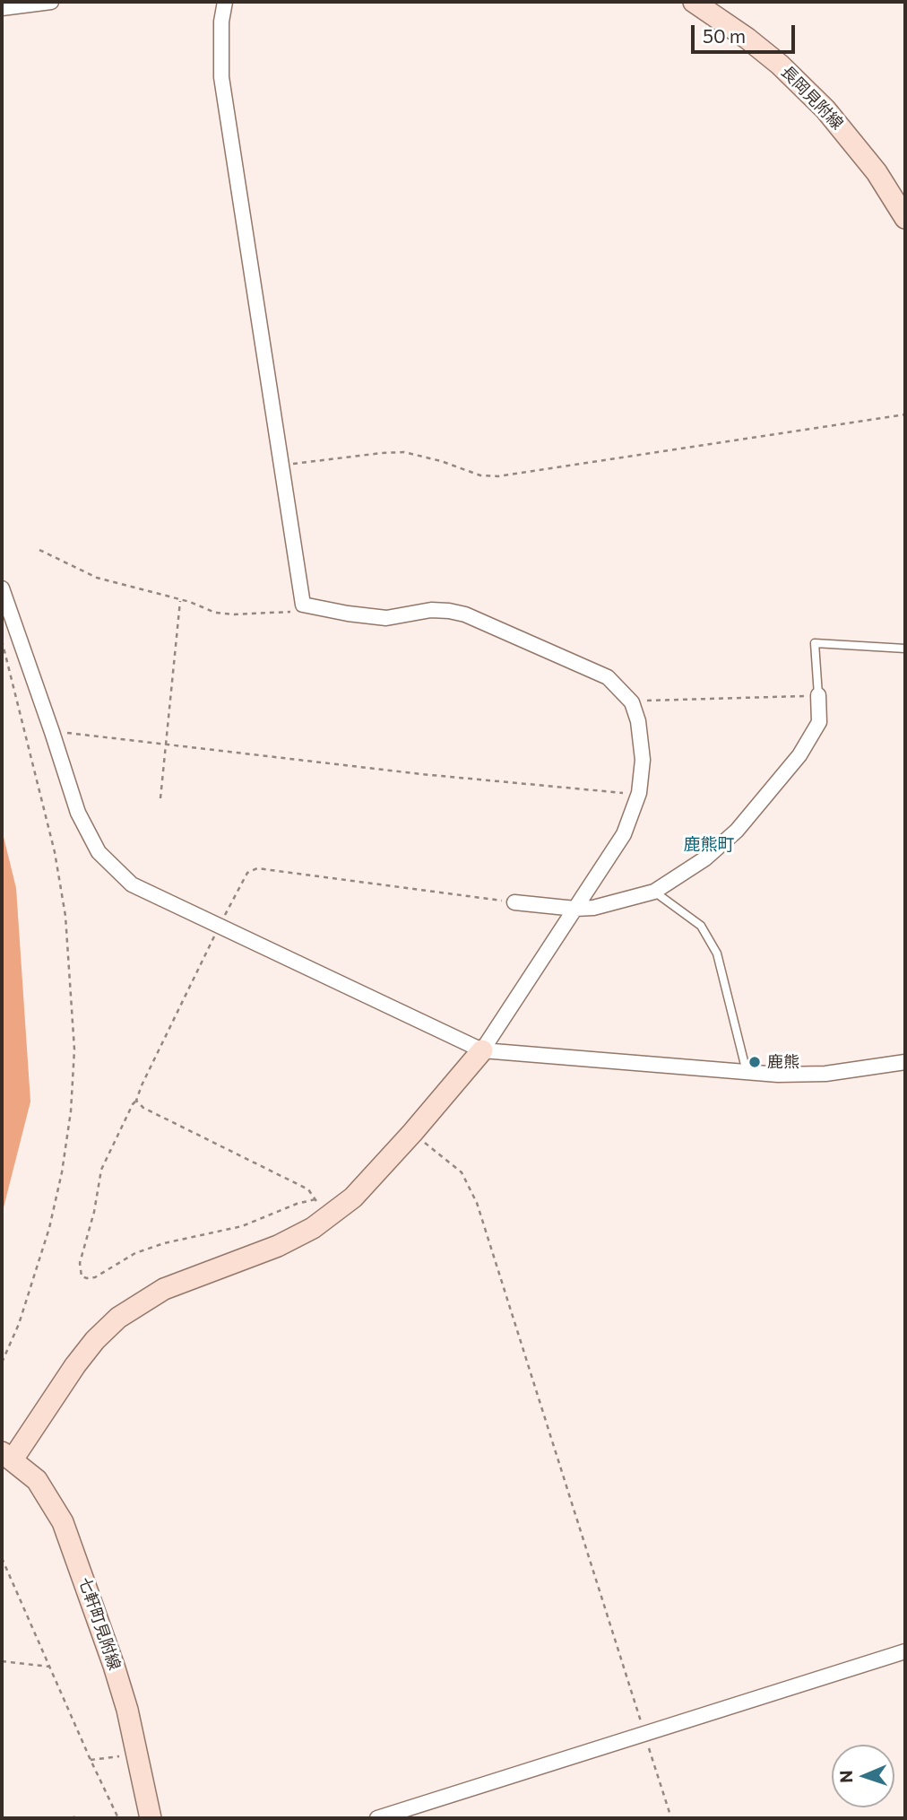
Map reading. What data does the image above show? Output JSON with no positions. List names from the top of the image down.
{
  "streets": {
    "main road": ["長岡見附線", "七軒町見附線"]
  },
  "districts": ["鹿熊町"],
  "places": ["鹿熊"],
  "scale_bar": "50 m",
  "north": "left"
}
